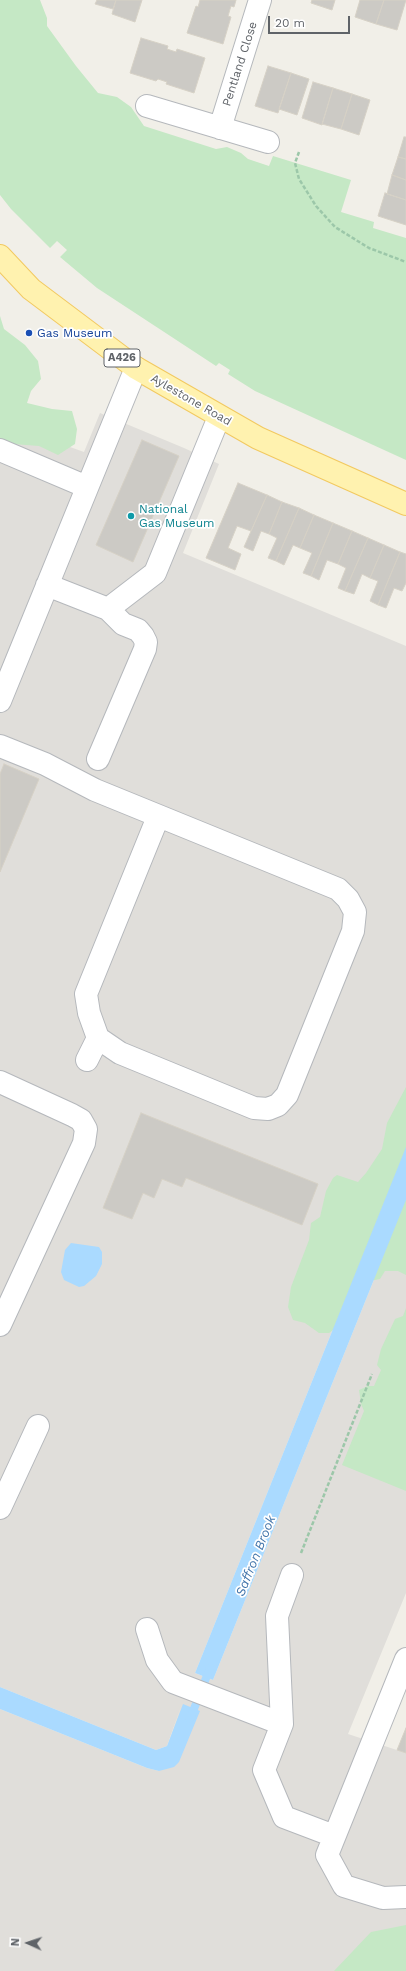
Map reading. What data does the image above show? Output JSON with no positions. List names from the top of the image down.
{
  "streets": {
    "main road": ["A426", "Aylestone Road"],
    "street": ["Pentland Close"]
  },
  "water": ["Saffron Brook"],
  "places": ["Gas Museum", "National Gas Museum"],
  "scale_bar": "20 m",
  "north": "left"
}
